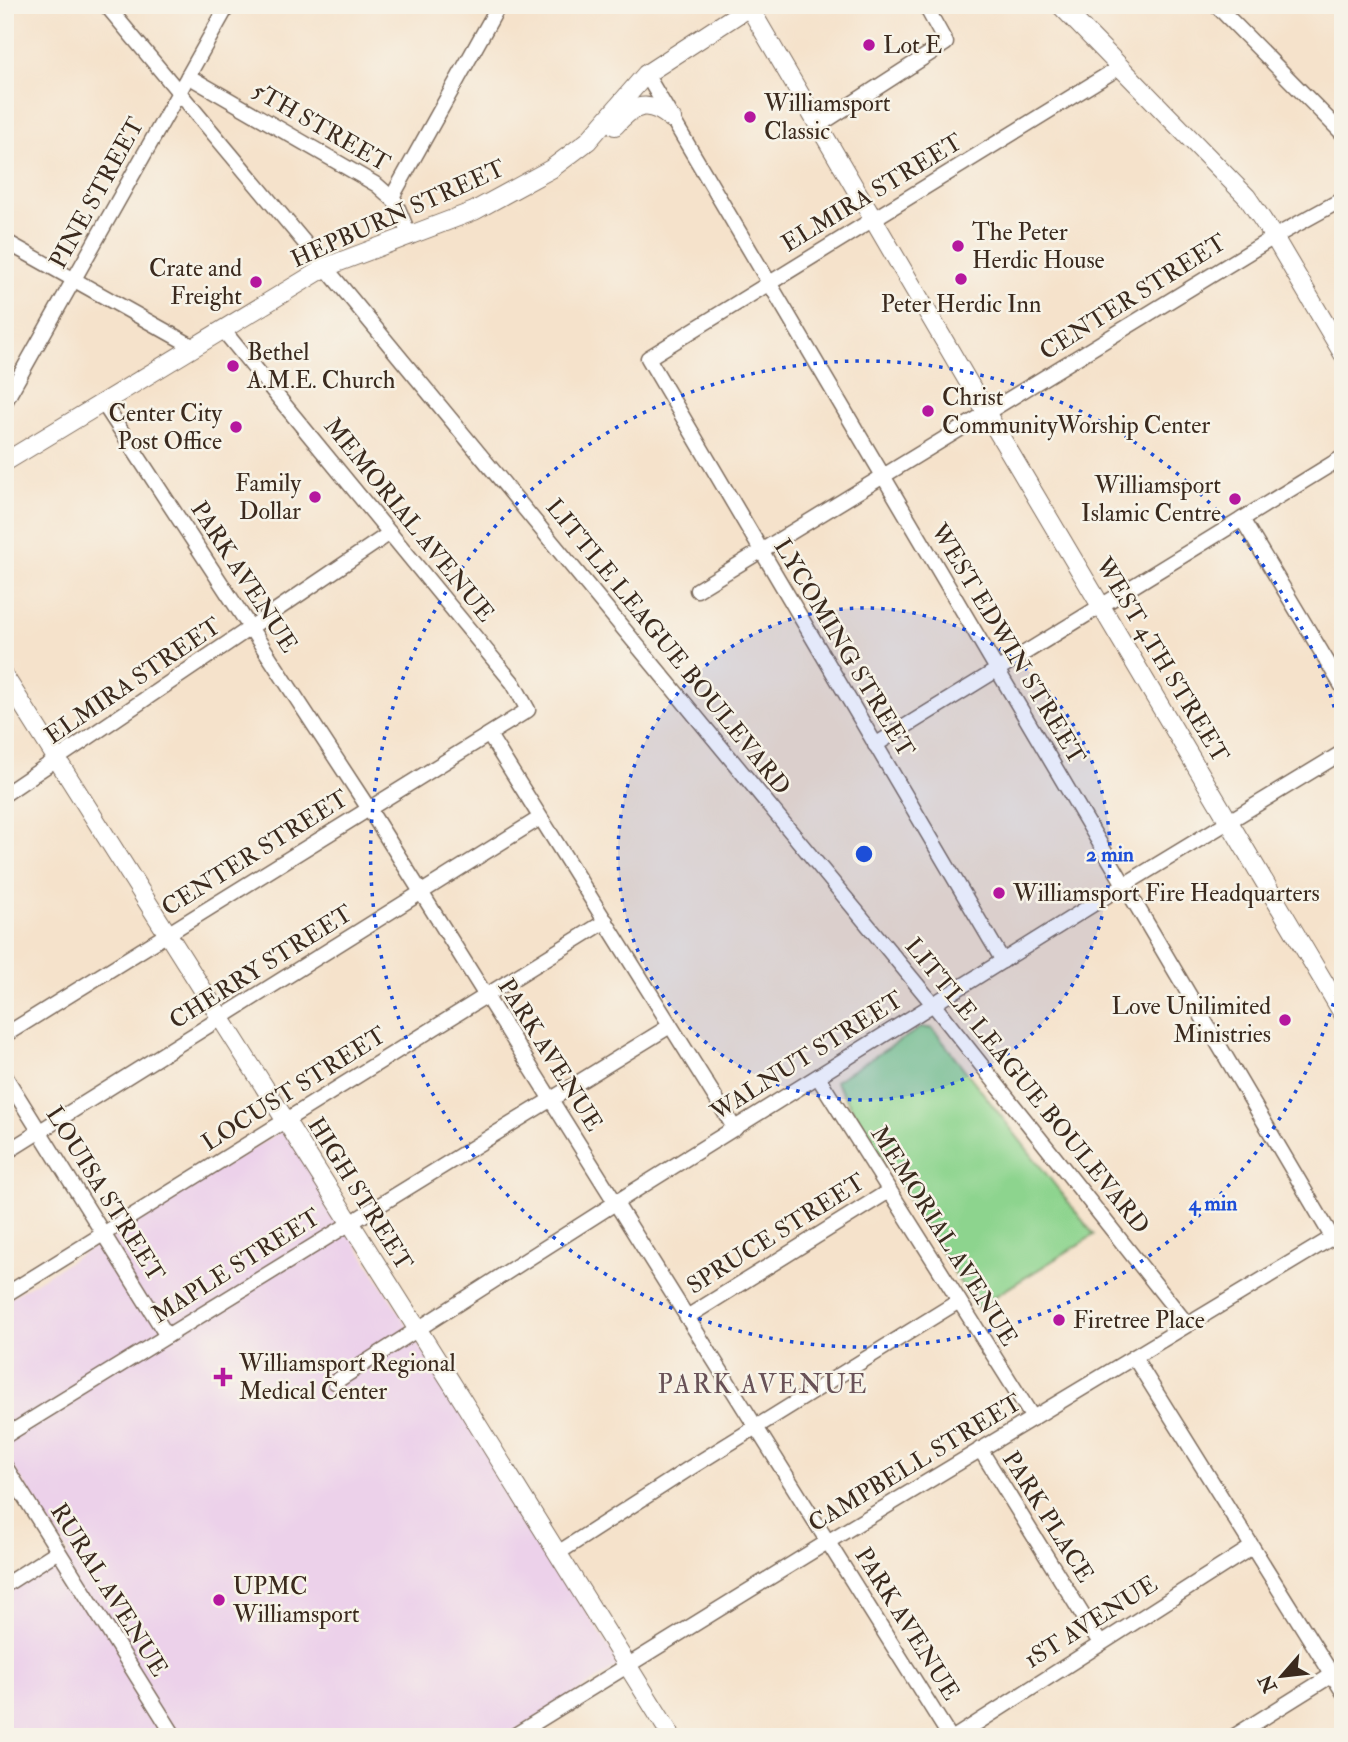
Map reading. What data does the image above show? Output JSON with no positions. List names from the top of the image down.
{
  "streets": {
    "main road": ["HEPBURN STREET", "WEST 4TH STREET", "HIGH STREET"],
    "street": [
      "5TH STREET",
      "PINE STREET",
      "ELMIRA STREET",
      "CENTER STREET",
      "MEMORIAL AVENUE",
      "PARK AVENUE",
      "WEST EDWIN STREET",
      "LITTLE LEAGUE BOULEVARD",
      "LYCOMING STREET",
      "CHERRY STREET",
      "WALNUT STREET",
      "LOCUST STREET",
      "LOUISA STREET",
      "SPRUCE STREET",
      "MAPLE STREET",
      "CAMPBELL STREET",
      "PARK PLACE",
      "RURAL AVENUE",
      "1ST AVENUE"
    ]
  },
  "crossings": [
    ["5TH STREET", "PINE STREET"],
    ["5TH STREET", "HEPBURN STREET"],
    ["PINE STREET", "LITTLE LEAGUE BOULEVARD"],
    ["ELMIRA STREET", "MEMORIAL AVENUE"],
    ["ELMIRA STREET", "PARK AVENUE"],
    ["ELMIRA STREET", "WEST EDWIN STREET"],
    ["ELMIRA STREET", "LYCOMING STREET"],
    ["ELMIRA STREET", "WEST 4TH STREET"],
    ["ELMIRA STREET", "HIGH STREET"],
    ["HEPBURN STREET", "MEMORIAL AVENUE"],
    ["HEPBURN STREET", "PARK AVENUE"],
    ["HEPBURN STREET", "WEST EDWIN STREET"],
    ["HEPBURN STREET", "LITTLE LEAGUE BOULEVARD"],
    ["HEPBURN STREET", "WEST 4TH STREET"],
    ["CENTER STREET", "MEMORIAL AVENUE"],
    ["CENTER STREET", "PARK AVENUE"],
    ["CENTER STREET", "WEST EDWIN STREET"],
    ["CENTER STREET", "LYCOMING STREET"],
    ["CENTER STREET", "WEST 4TH STREET"],
    ["CENTER STREET", "HIGH STREET"],
    ["MEMORIAL AVENUE", "WALNUT STREET"],
    ["MEMORIAL AVENUE", "SPRUCE STREET"],
    ["MEMORIAL AVENUE", "CAMPBELL STREET"],
    ["PARK AVENUE", "CHERRY STREET"],
    ["PARK AVENUE", "WALNUT STREET"],
    ["PARK AVENUE", "LOCUST STREET"],
    ["PARK AVENUE", "SPRUCE STREET"],
    ["PARK AVENUE", "MAPLE STREET"],
    ["PARK AVENUE", "CAMPBELL STREET"],
    ["WEST EDWIN STREET", "WALNUT STREET"],
    ["WEST EDWIN STREET", "CAMPBELL STREET"],
    ["LITTLE LEAGUE BOULEVARD", "WALNUT STREET"],
    ["LITTLE LEAGUE BOULEVARD", "CAMPBELL STREET"],
    ["LYCOMING STREET", "WALNUT STREET"],
    ["WEST 4TH STREET", "WALNUT STREET"],
    ["CHERRY STREET", "LOUISA STREET"],
    ["CHERRY STREET", "HIGH STREET"],
    ["WALNUT STREET", "HIGH STREET"],
    ["LOCUST STREET", "LOUISA STREET"],
    ["LOCUST STREET", "HIGH STREET"],
    ["LOUISA STREET", "MAPLE STREET"],
    ["HIGH STREET", "MAPLE STREET"],
    ["HIGH STREET", "CAMPBELL STREET"],
    ["CAMPBELL STREET", "PARK PLACE"],
    ["PARK PLACE", "1ST AVENUE"]
  ],
  "districts": ["PARK AVENUE"],
  "places": {
    "other": [
      "Lot E",
      "Williamsport Classic",
      "The Peter Herdic House",
      "Peter Herdic Inn",
      "Crate and Freight",
      "Bethel A.M.E. Church",
      "Christ CommunityWorship Center",
      "Center City Post Office",
      "Family Dollar",
      "Williamsport Islamic Centre",
      "Williamsport Fire Headquarters",
      "Love Unilimited Ministries",
      "Firetree Place",
      "UPMC Williamsport"
    ],
    "health": ["Williamsport Regional Medical Center"]
  },
  "north": "bottom left",
  "rings": ["2 min", "4 min"]
}
